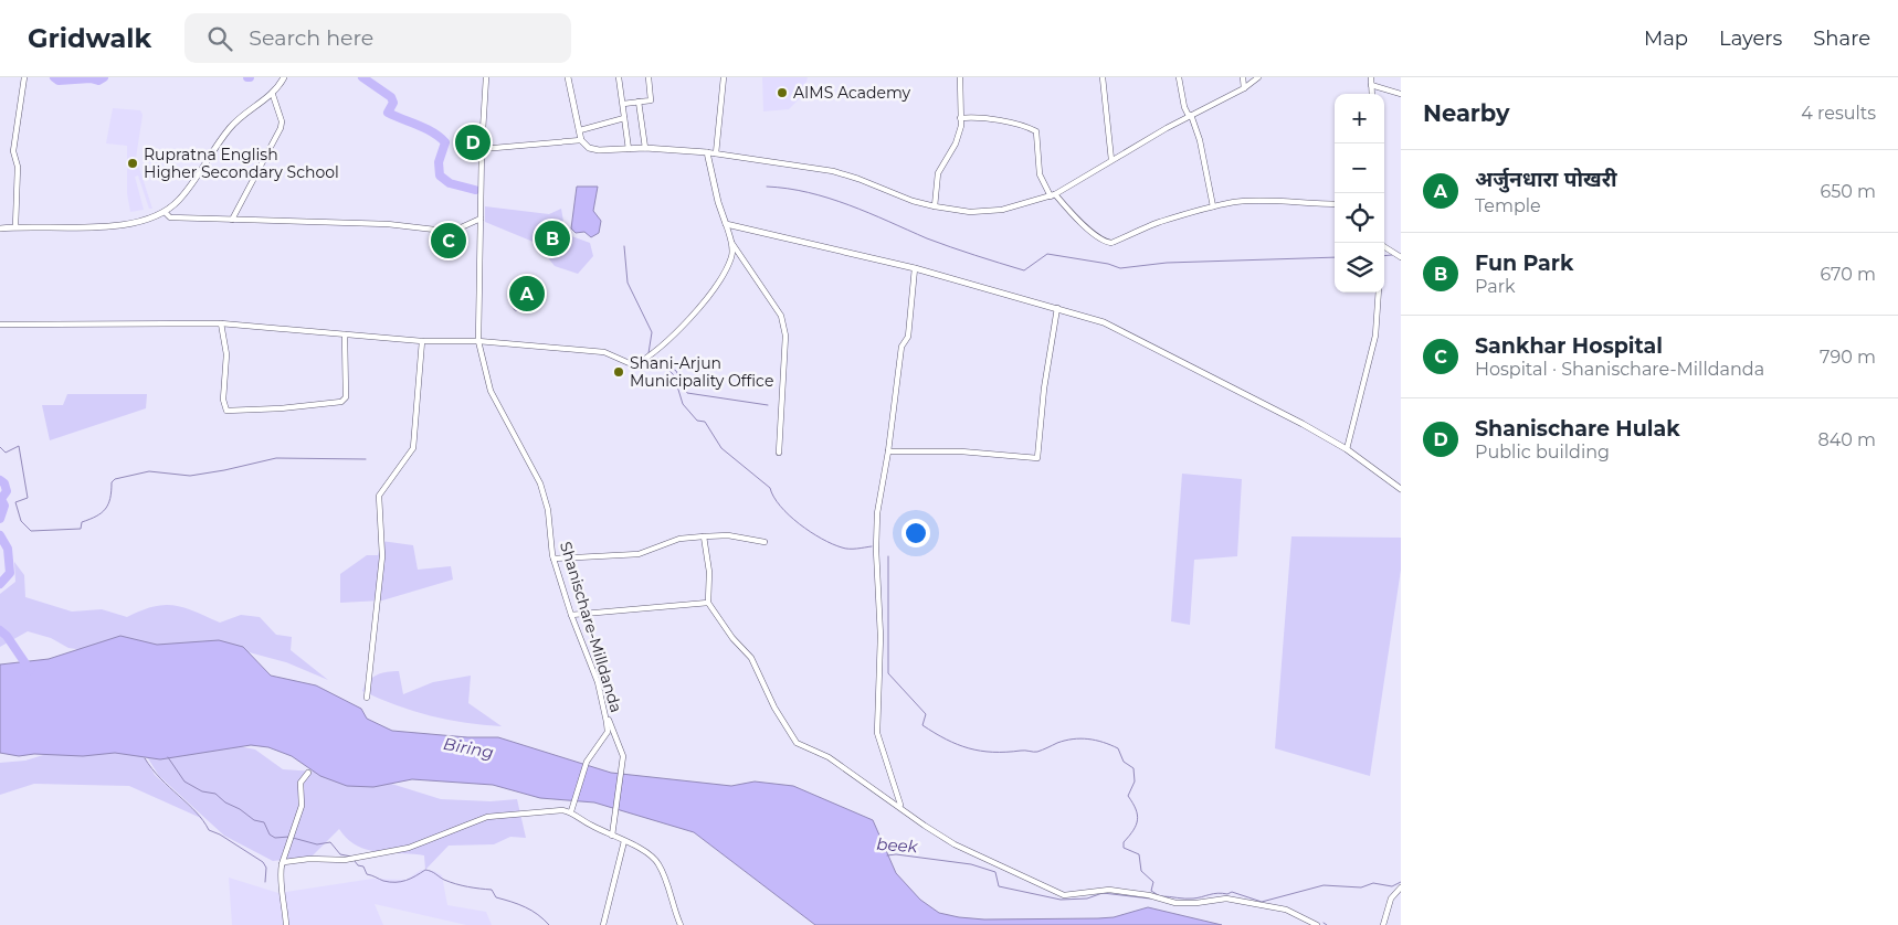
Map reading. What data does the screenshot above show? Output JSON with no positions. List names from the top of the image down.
{
  "streets": {
    "street": ["Shanischare-Milldanda"]
  },
  "water": ["Biring", "beek"],
  "places": ["AIMS Academy", "Rupratna English Higher Secondary School", "Shani-Arjun Municipality Office"],
  "page": {
    "header": "Gridwalk",
    "search": "Search here",
    "nav": ["Map", "Layers", "Share"],
    "heading": ["Nearby", "4 results"],
    "map_buttons": ["+", "−"],
    "pins": [
      "D",
      "B",
      "C",
      "A"
    ],
    "list": [
      {
        "mark": "A",
        "name": "अर्जुनधारा पोखरी",
        "note": "Temple",
        "value": "650 m"
      },
      {
        "mark": "B",
        "name": "Fun Park",
        "note": "Park",
        "value": "670 m"
      },
      {
        "mark": "C",
        "name": "Sankhar Hospital",
        "note": "Hospital · Shanischare-Milldanda",
        "value": "790 m"
      },
      {
        "mark": "D",
        "name": "Shanischare Hulak",
        "note": "Public building",
        "value": "840 m"
      }
    ]
  }
}
